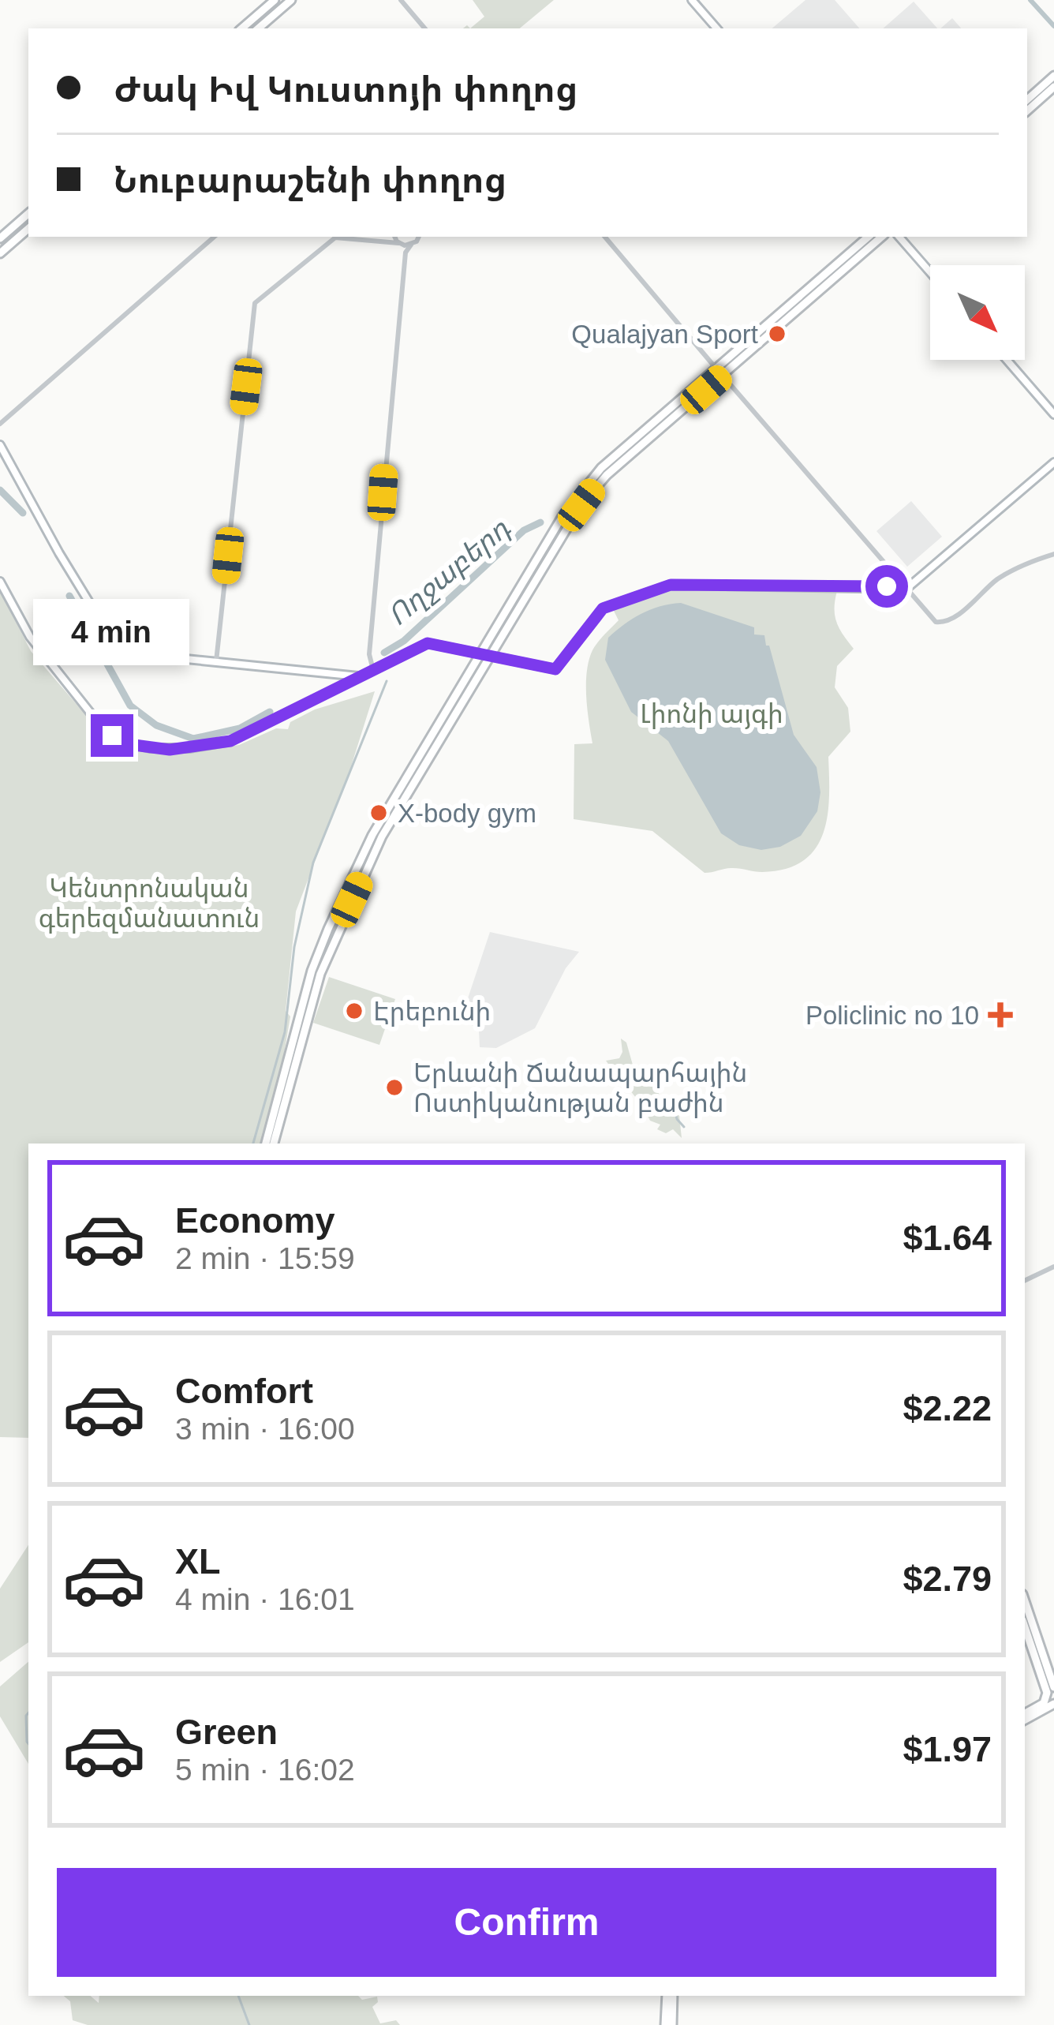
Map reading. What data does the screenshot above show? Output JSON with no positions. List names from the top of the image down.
{
  "water": ["Ողջաբերդ"],
  "parks": ["Լիոնի այգի", "Կենտրոնական գերեզմանատուն"],
  "places": {
    "other": [
      "Qualajyan Sport",
      "X-body gym",
      "Էրեբունի",
      "Երևանի Ճանապարհային Ոստիկանության բաժին"
    ],
    "health": ["Policlinic no 10"]
  },
  "north": "bottom right",
  "page": {
    "banner": ["Ժակ Իվ Կուստոյի փողոց", "Նուբարաշենի փողոց"],
    "bubble": "4 min",
    "list": [
      {
        "name": "Economy",
        "note": "2 min · 15:59",
        "value": "$1.64"
      },
      {
        "name": "Comfort",
        "note": "3 min · 16:00",
        "value": "$2.22"
      },
      {
        "name": "XL",
        "note": "4 min · 16:01",
        "value": "$2.79"
      },
      {
        "name": "Green",
        "note": "5 min · 16:02",
        "value": "$1.97"
      }
    ],
    "buttons": "Confirm"
  }
}
